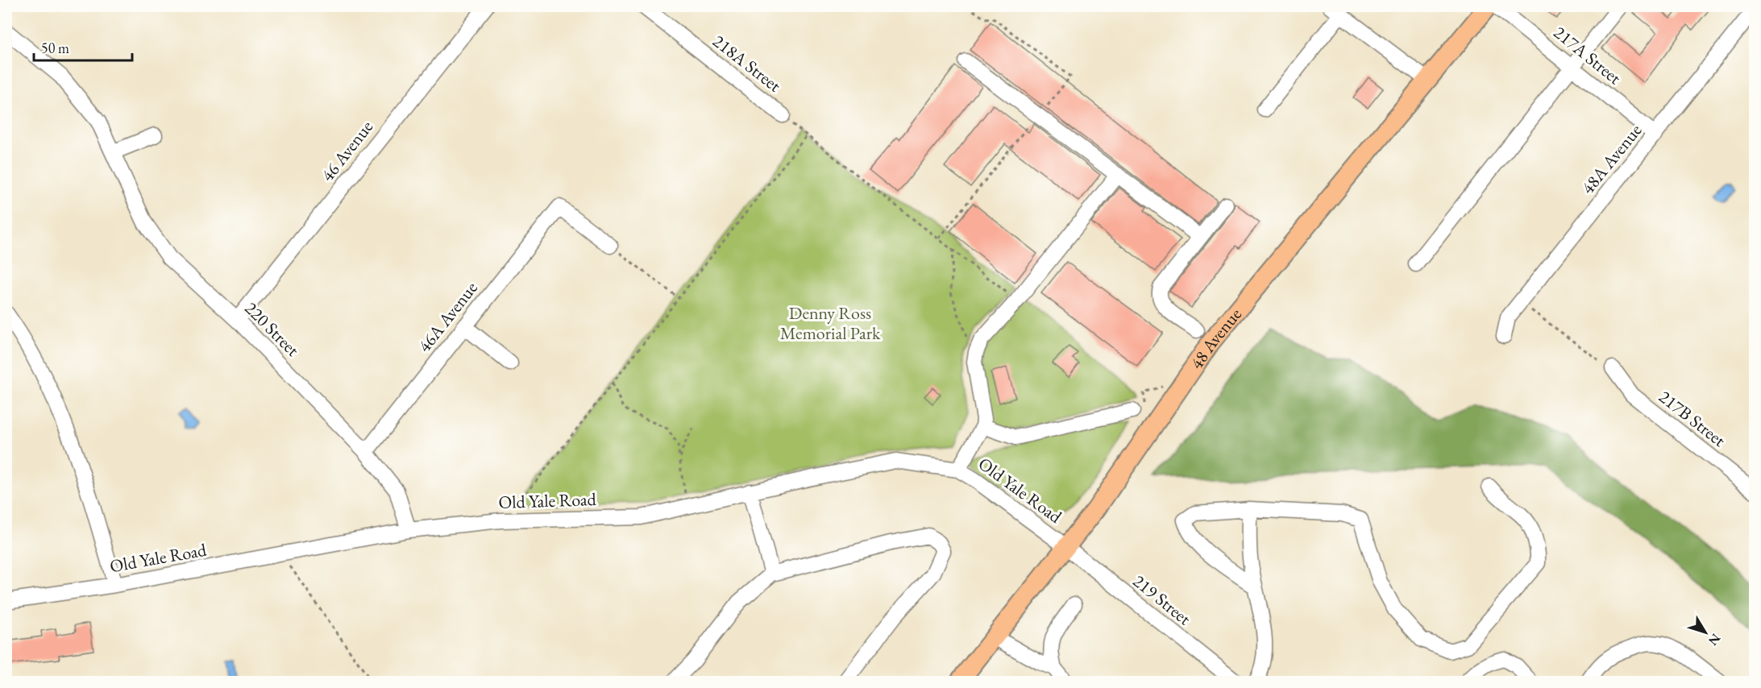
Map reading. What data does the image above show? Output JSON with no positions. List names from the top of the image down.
{
  "streets": {
    "main road": ["48 Avenue"],
    "street": [
      "217A Street",
      "218A Street",
      "46 Avenue",
      "48A Avenue",
      "46A Avenue",
      "220 Street",
      "217B Street",
      "Old Yale Road",
      "219 Street"
    ]
  },
  "crossings": [
    ["217A Street", "48A Avenue"],
    ["46 Avenue", "220 Street"],
    ["46A Avenue", "220 Street"],
    ["220 Street", "Old Yale Road"],
    ["48 Avenue", "Old Yale Road"],
    ["48 Avenue", "219 Street"],
    ["Old Yale Road", "219 Street"]
  ],
  "parks": ["Denny Ross Memorial Park"],
  "scale_bar": "50 m",
  "north": "bottom right"
}
